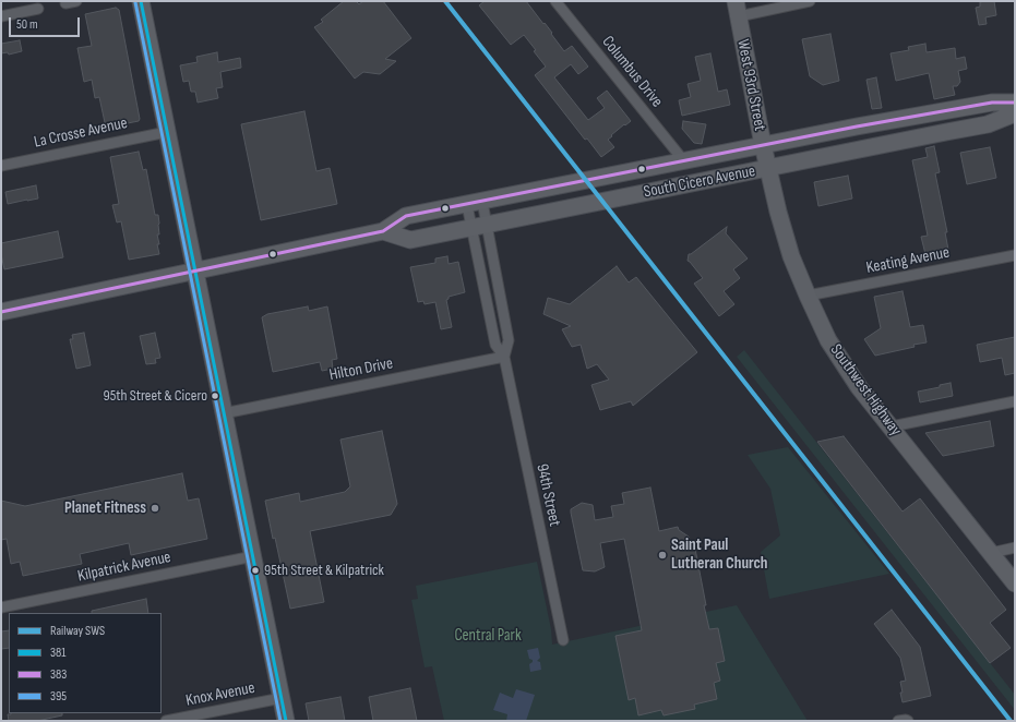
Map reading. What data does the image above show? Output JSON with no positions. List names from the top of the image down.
{
  "streets": {
    "main road": ["West 93rd Street", "South Cicero Avenue", "Southwest Highway"],
    "street": [
      "Columbus Drive",
      "La Crosse Avenue",
      "Keating Avenue",
      "Hilton Drive",
      "94th Street",
      "Kilpatrick Avenue",
      "Knox Avenue"
    ]
  },
  "crossings": [
    ["Columbus Drive", "South Cicero Avenue"],
    ["West 93rd Street", "South Cicero Avenue"],
    ["West 93rd Street", "Southwest Highway"],
    ["South Cicero Avenue", "Southwest Highway"],
    ["South Cicero Avenue", "94th Street"],
    ["Keating Avenue", "Southwest Highway"],
    ["Hilton Drive", "94th Street"]
  ],
  "parks": ["Central Park"],
  "places": [
    "95th Street & Cicero",
    "Planet Fitness",
    "Saint Paul Lutheran Church",
    "95th Street & Kilpatrick"
  ],
  "lines": [
    "rail line SWS",
    "transit line 381",
    "transit line 395",
    "transit line 383"
  ],
  "legend": [
    "Railway SWS",
    "381",
    "383",
    "395"
  ],
  "scale_bar": "50 m"
}
